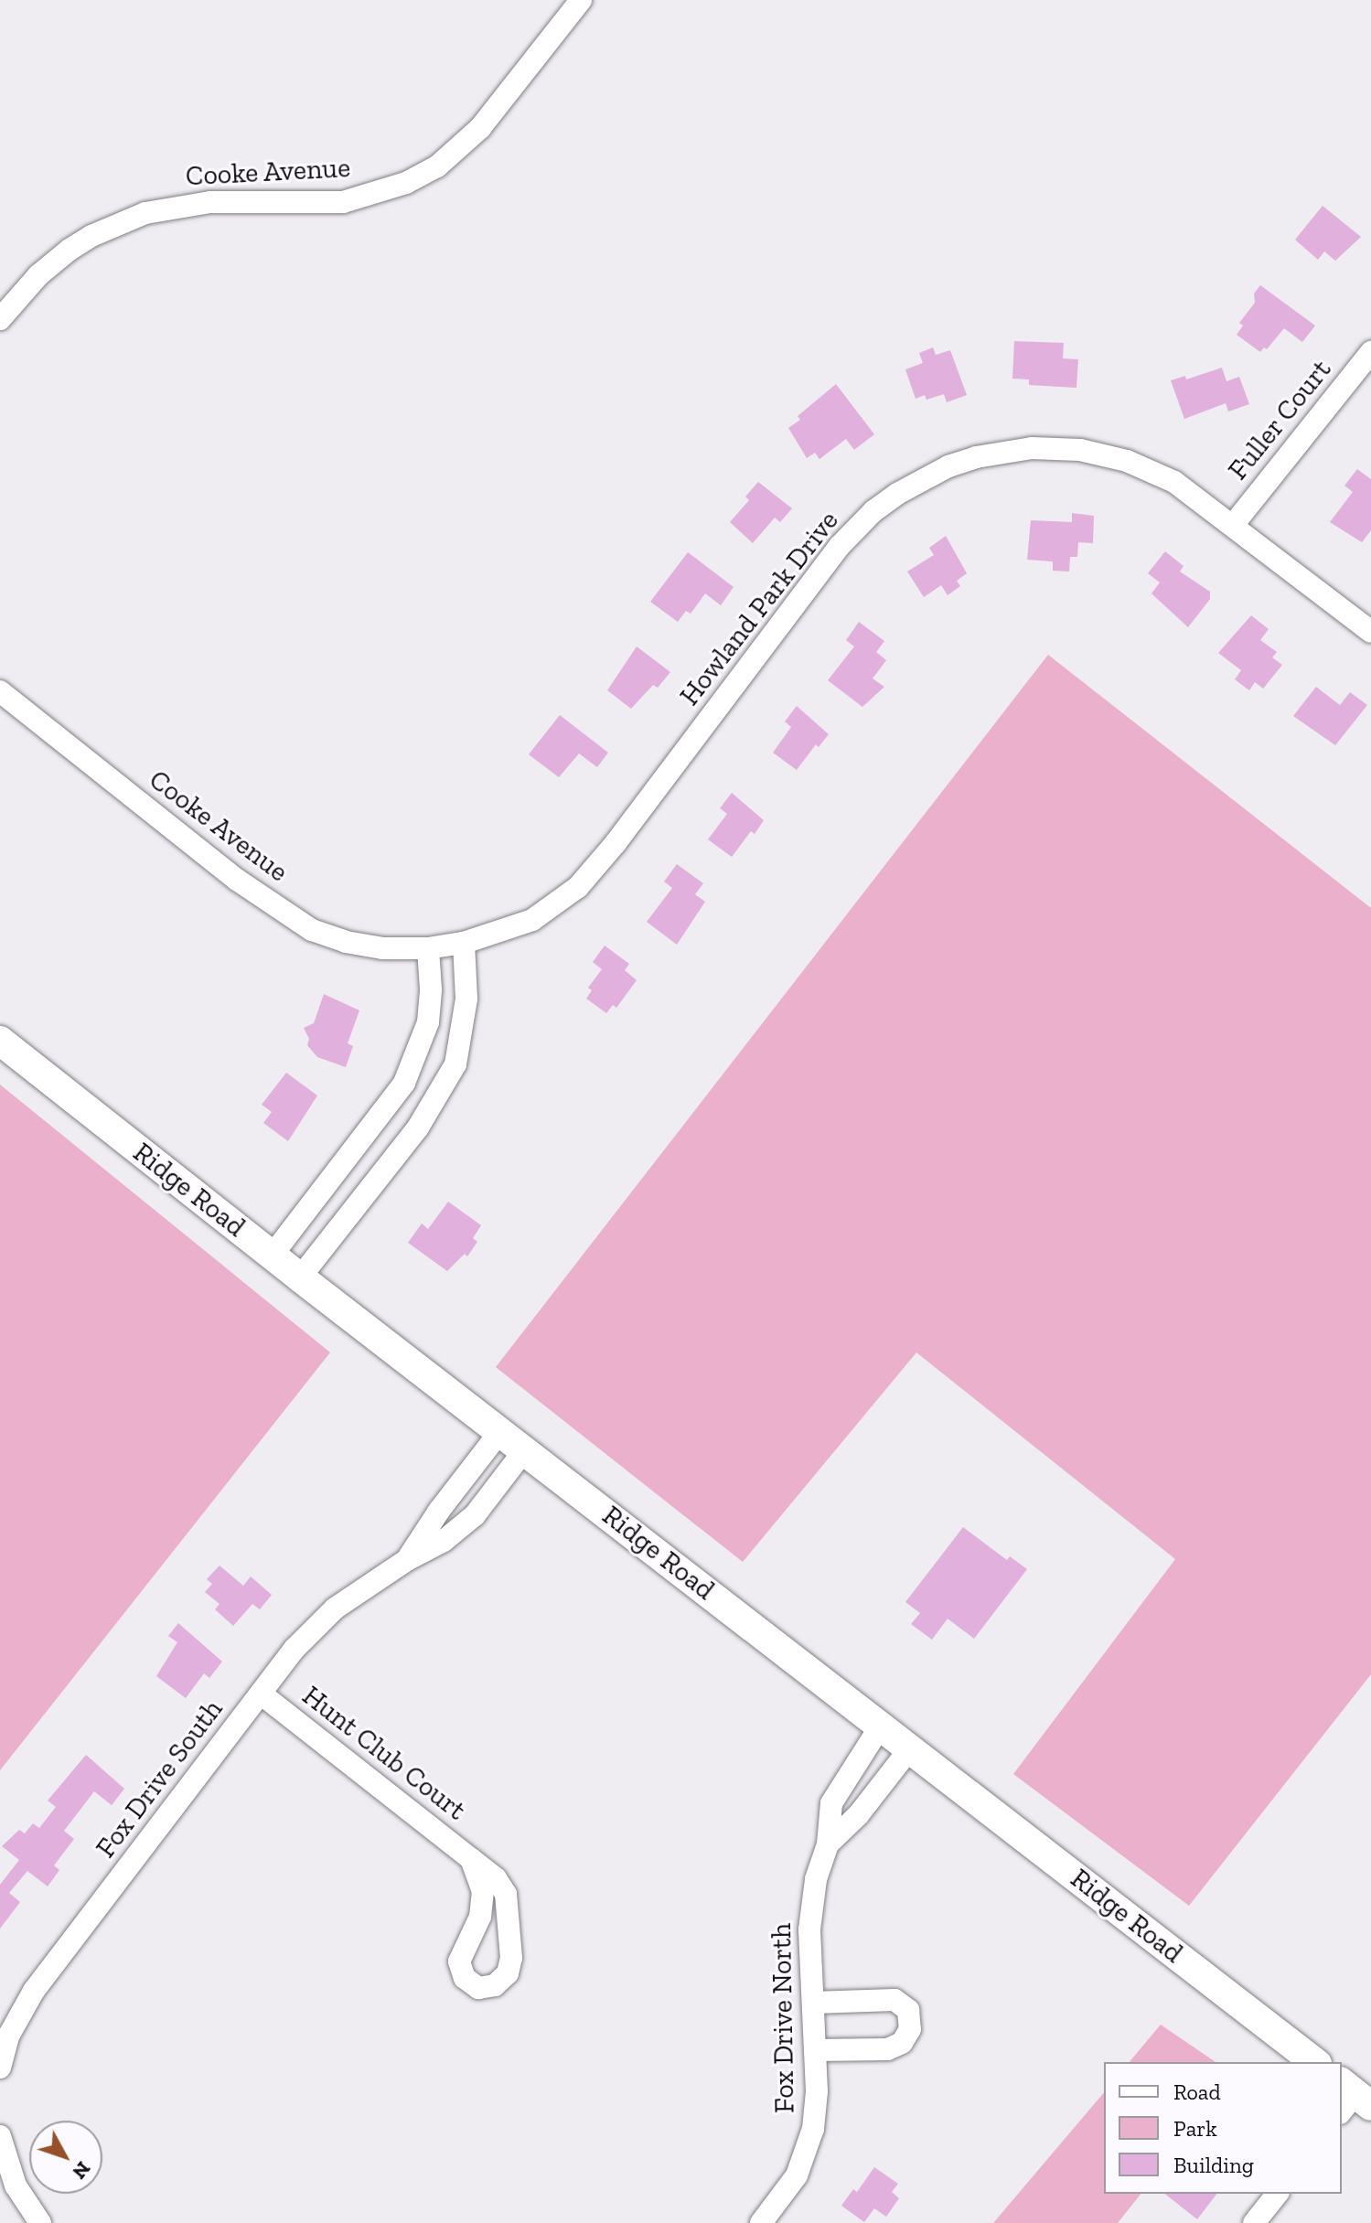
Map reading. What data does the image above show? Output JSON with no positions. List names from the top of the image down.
{
  "streets": {
    "street": [
      "Cooke Avenue",
      "Fuller Court",
      "Howland Park Drive",
      "Ridge Road",
      "Hunt Club Court",
      "Fox Drive South",
      "Fox Drive North"
    ]
  },
  "crossings": [
    ["Cooke Avenue", "Howland Park Drive"],
    ["Fuller Court", "Howland Park Drive"],
    ["Ridge Road", "Fox Drive South"],
    ["Ridge Road", "Fox Drive North"],
    ["Hunt Club Court", "Fox Drive South"]
  ],
  "legend": ["Road", "Park", "Building"],
  "north": "bottom right"
}
